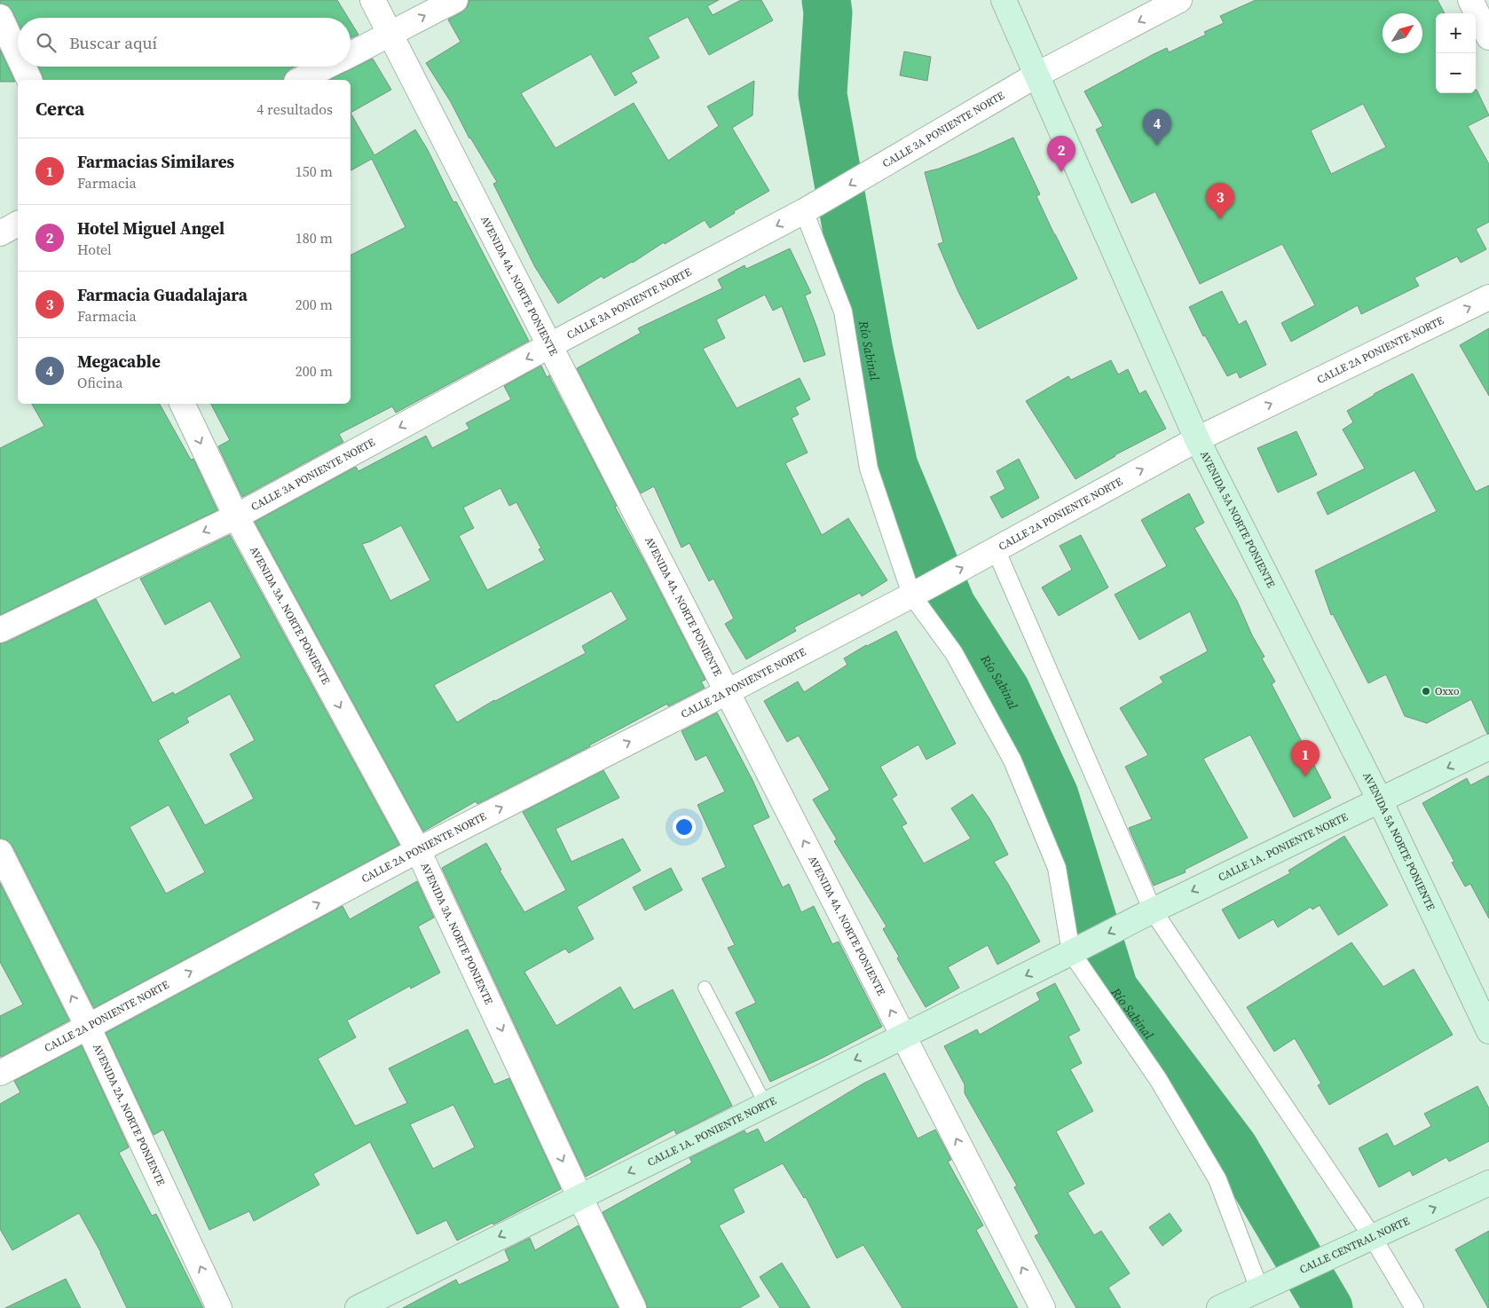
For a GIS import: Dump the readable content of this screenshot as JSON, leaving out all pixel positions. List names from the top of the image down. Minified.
{"streets":{"main road":["AVENIDA 5A NORTE PONIENTE","CALLE 1A. PONIENTE NORTE","CALLE CENTRAL NORTE"],"street":["CALLE 3A PONIENTE NORTE","AVENIDA 4A. NORTE PONIENTE","CALLE 2A PONIENTE NORTE","AVENIDA 3A. NORTE PONIENTE","AVENIDA 2A. NORTE PONIENTE"]},"crossings":[["CALLE 3A PONIENTE NORTE","AVENIDA 4A. NORTE PONIENTE"],["CALLE 3A PONIENTE NORTE","AVENIDA 5A NORTE PONIENTE"],["CALLE 3A PONIENTE NORTE","AVENIDA 3A. NORTE PONIENTE"],["AVENIDA 4A. NORTE PONIENTE","CALLE 2A PONIENTE NORTE"],["AVENIDA 4A. NORTE PONIENTE","CALLE 1A. PONIENTE NORTE"],["CALLE 2A PONIENTE NORTE","AVENIDA 5A NORTE PONIENTE"],["CALLE 2A PONIENTE NORTE","AVENIDA 3A. NORTE PONIENTE"],["CALLE 2A PONIENTE NORTE","AVENIDA 2A. NORTE PONIENTE"],["AVENIDA 5A NORTE PONIENTE","CALLE 1A. PONIENTE NORTE"],["AVENIDA 3A. NORTE PONIENTE","CALLE 1A. PONIENTE NORTE"]],"one_way":["CALLE 3A PONIENTE NORTE","CALLE 2A PONIENTE NORTE","AVENIDA 3A. NORTE PONIENTE","CALLE 1A. PONIENTE NORTE","AVENIDA 2A. NORTE PONIENTE","CALLE CENTRAL NORTE"],"water":["Río Sabinal"],"places":["Oxxo"],"north":"top right","page":{"map_buttons":["+","−"],"search":"Buscar aquí","heading":["Cerca","4 resultados"],"pins":["4","2","3","1"],"list":[{"mark":"1","name":"Farmacias Similares","note":"Farmacia","value":"150 m"},{"mark":"2","name":"Hotel Miguel Angel","note":"Hotel","value":"180 m"},{"mark":"3","name":"Farmacia Guadalajara","note":"Farmacia","value":"200 m"},{"mark":"4","name":"Megacable","note":"Oficina","value":"200 m"}]}}
